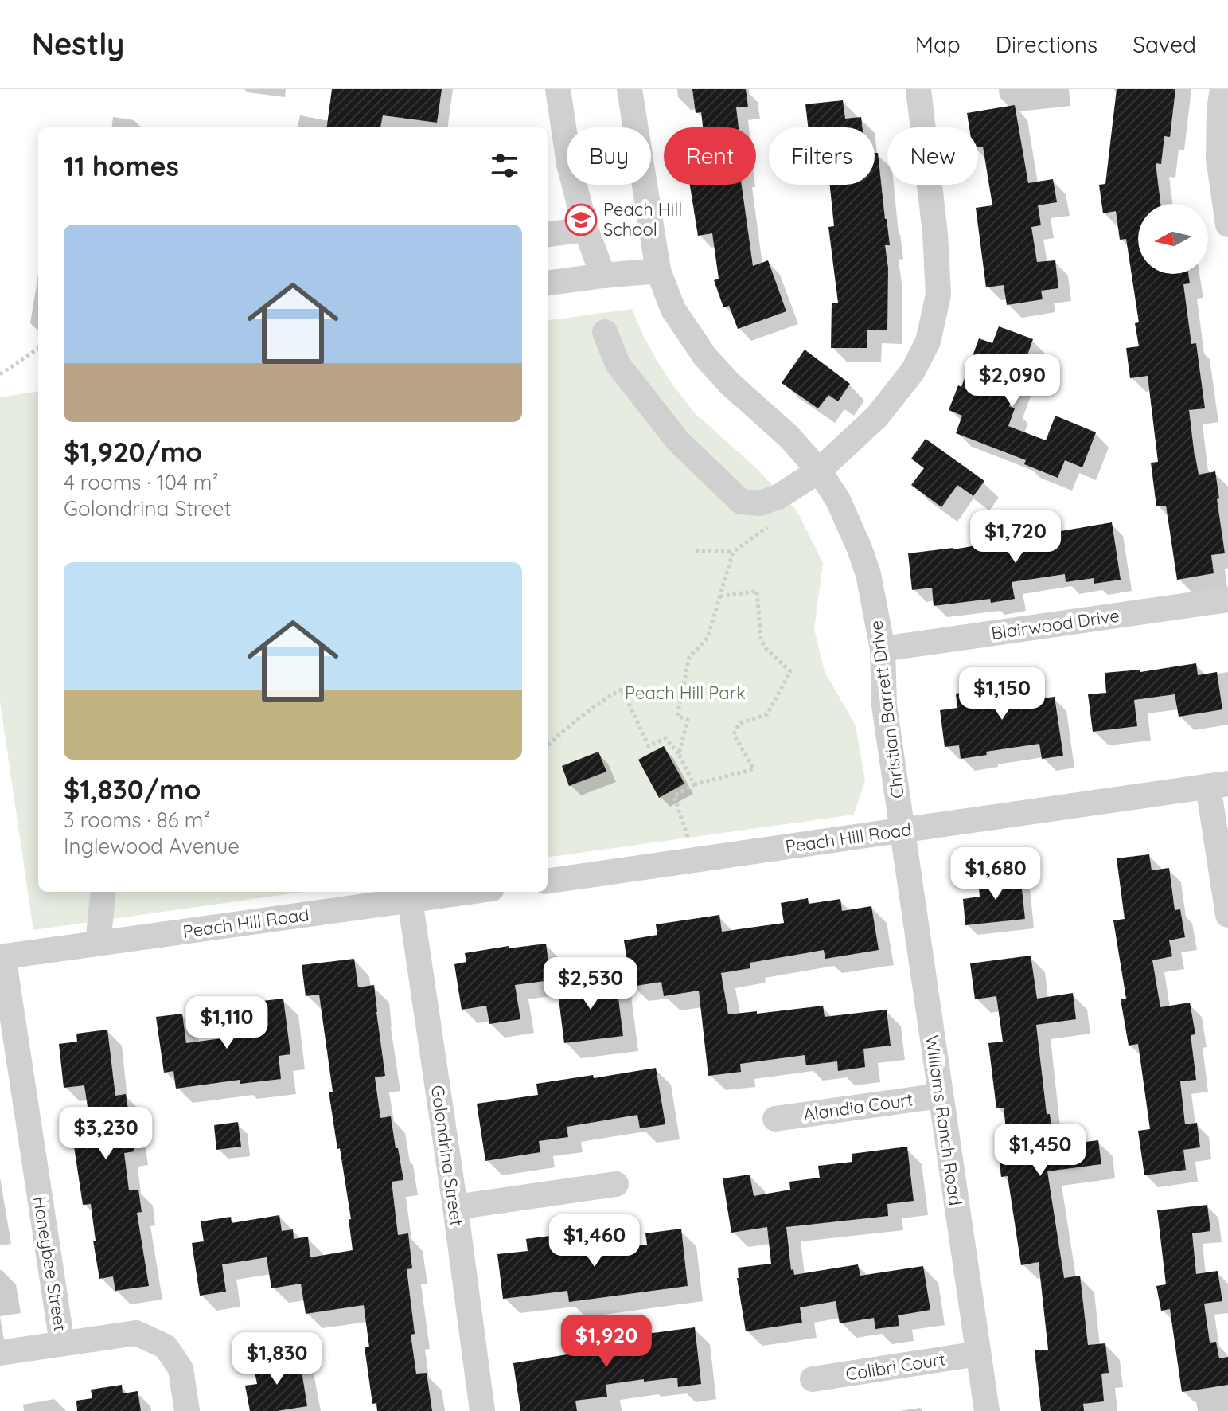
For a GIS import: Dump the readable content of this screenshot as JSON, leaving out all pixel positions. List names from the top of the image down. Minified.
{"streets":{"street":["Blairwood Drive","Christian Barrett Drive","Peach Hill Road","Alandia Court","Williams Ranch Road","Golondrina Street","Honeybee Street","Colibri Court"]},"crossings":[["Blairwood Drive","Christian Barrett Drive"],["Christian Barrett Drive","Peach Hill Road"],["Christian Barrett Drive","Williams Ranch Road"],["Peach Hill Road","Williams Ranch Road"],["Peach Hill Road","Golondrina Street"],["Peach Hill Road","Honeybee Street"],["Alandia Court","Williams Ranch Road"],["Williams Ranch Road","Colibri Court"]],"parks":["Peach Hill Park"],"places":{"school or university":["Peach Hill School"]},"north":"left","page":{"header":"Nestly","nav":["Map","Directions","Saved"],"chip":["Buy","Rent","Filters","New"],"heading":"11 homes","list":[{"name":"$1,920/mo","note":"4 rooms · 104 m² · Golondrina Street"},{"name":"$1,830/mo","note":"3 rooms · 86 m² · Inglewood Avenue"}],"price":["$2,090","$1,720","$1,150","$1,680","$2,530","$1,110","$3,230","$1,450","$1,460","$1,920","$1,830"]}}
